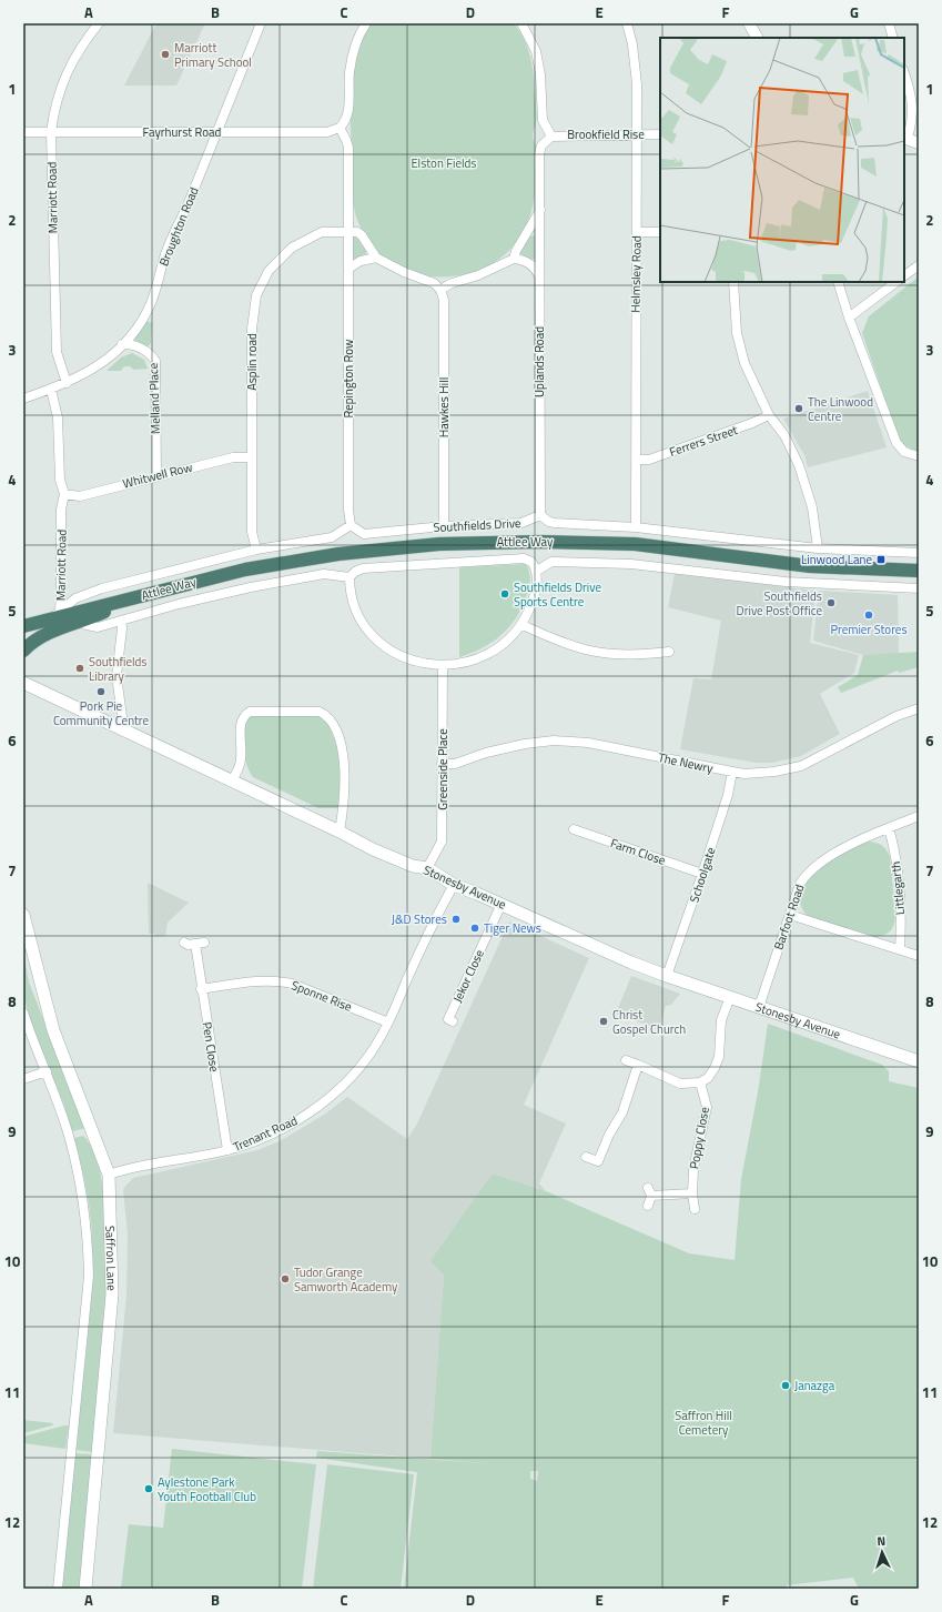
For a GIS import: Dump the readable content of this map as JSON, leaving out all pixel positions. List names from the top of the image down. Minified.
{"streets":{"highway":["Attlee Way"],"main road":["Stonesby Avenue","Saffron Lane"],"street":["Fayrhurst Road","Brookfield Rise","Marriott Road","Broughton Road","Helmsley Road","Asplin road","Uplands Road","Repington Row","Melland Place","Hawkes Hill","Ferrers Street","Whitwell Row","Southfields Drive","The Newry","Greenside Place","Farm Close","Schoolgate","Littlegarth","Barfoot Road","Jekor Close","Sponne Rise","Pen Close","Trenant Road","Poppy Close"]},"crossings":[["Fayrhurst Road","Marriott Road"],["Fayrhurst Road","Broughton Road"],["Brookfield Rise","Helmsley Road"],["Marriott Road","Broughton Road"],["Marriott Road","Whitwell Row"],["Marriott Road","Attlee Way"],["Broughton Road","Melland Place"],["Helmsley Road","Ferrers Street"],["Asplin road","Repington Row"],["Asplin road","Whitwell Row"],["Uplands Road","Southfields Drive"],["Repington Row","Southfields Drive"],["Melland Place","Whitwell Row"],["Hawkes Hill","Southfields Drive"],["The Newry","Greenside Place"],["The Newry","Schoolgate"],["Greenside Place","Stonesby Avenue"],["Farm Close","Schoolgate"],["Schoolgate","Stonesby Avenue"],["Stonesby Avenue","Barfoot Road"],["Stonesby Avenue","Jekor Close"],["Stonesby Avenue","Trenant Road"],["Littlegarth","Barfoot Road"],["Sponne Rise","Pen Close"],["Sponne Rise","Trenant Road"],["Pen Close","Trenant Road"],["Trenant Road","Saffron Lane"]],"parks":["Elston Fields","Saffron Hill Cemetery"],"places":{"other":["Marriott Primary School","The Linwood Centre","Southfields Drive Sports Centre","Southfields Drive Post Office","Premier Stores","Southfields Library","Pork Pie Community Centre","J&D Stores","Tiger News","Christ Gospel Church","Tudor Grange Samworth Academy","Janazga","Aylestone Park Youth Football Club"],"transit":["Linwood Lane"]},"north":"top","grid":{"columns":["A","B","C","D","E","F","G"],"rows":["1","2","3","4","5","6","7","8","9","10","11","12"]}}
